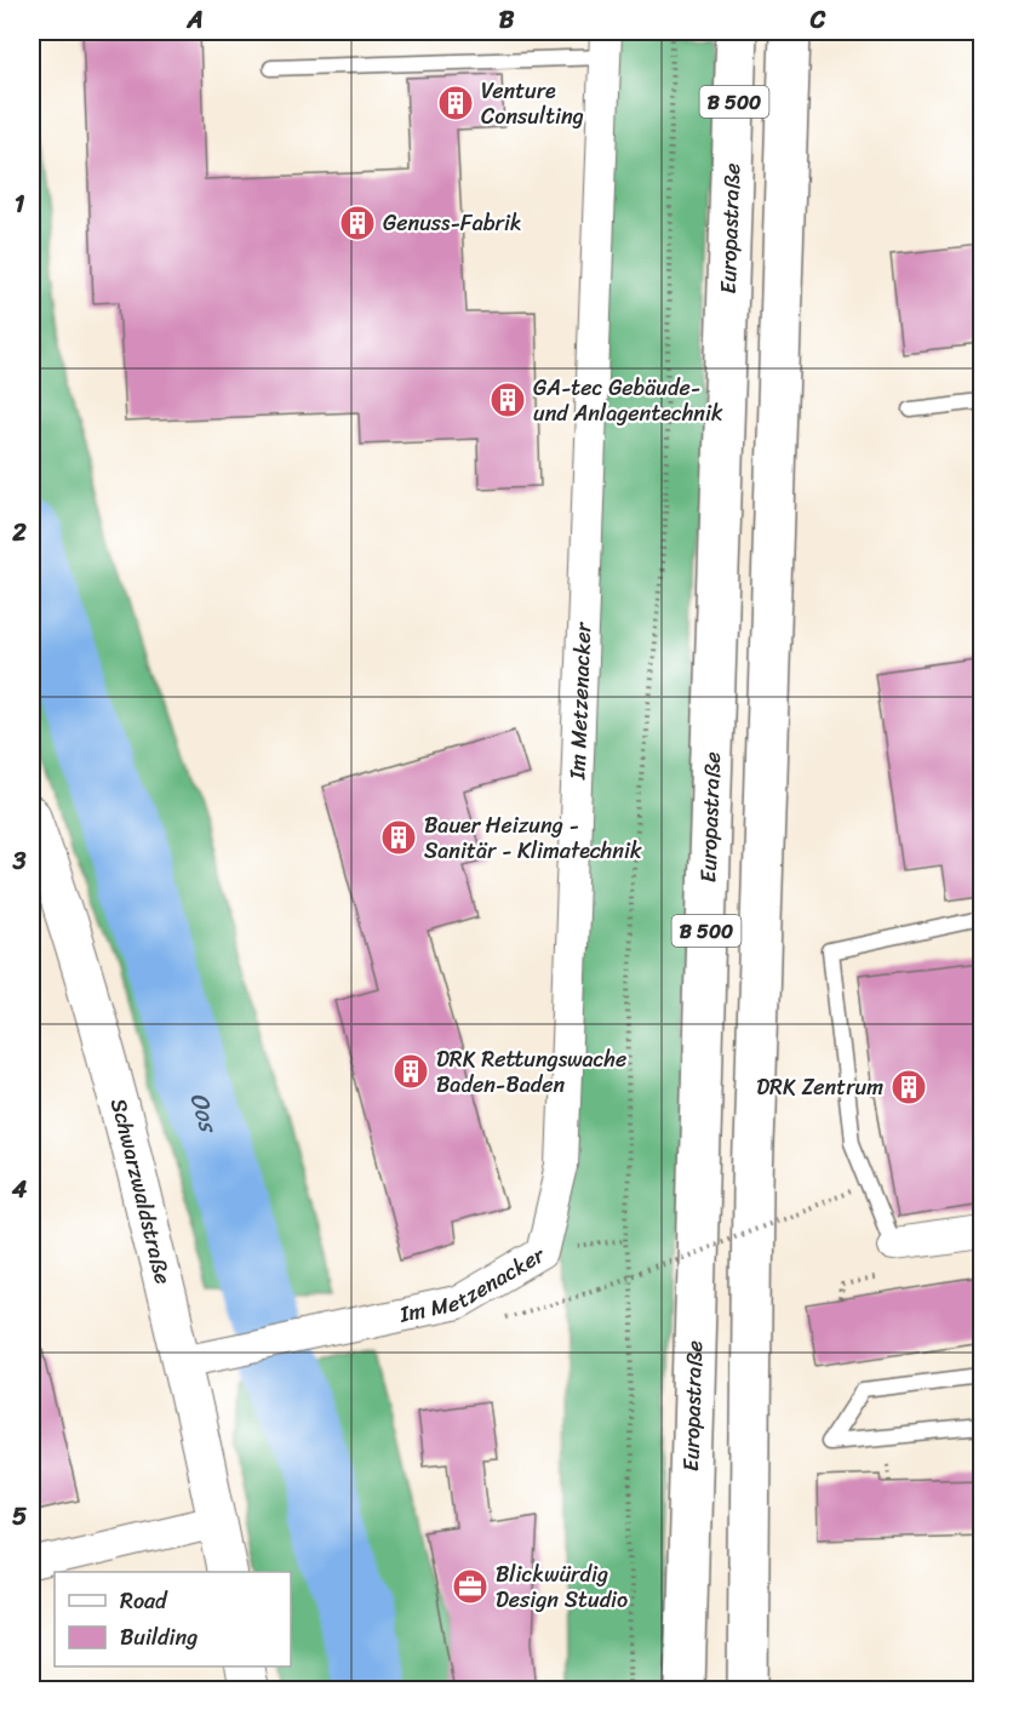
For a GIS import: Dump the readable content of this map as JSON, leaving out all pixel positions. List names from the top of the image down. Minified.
{"streets":{"main road":["B 500","Europastraße"],"street":["Im Metzenacker","Schwarzwaldstraße"]},"crossings":[["Im Metzenacker","Schwarzwaldstraße"]],"water":["Oos"],"places":{"building":["Venture Consulting","Genuss-Fabrik","GA-tec Gebäude- und Anlagentechnik","Bauer Heizung - Sanitär - Klimatechnik","DRK Rettungswache Baden-Baden","DRK Zentrum"],"office":["Blickwürdig Design Studio"]},"legend":["Road","Building"],"grid":{"columns":["A","B","C"],"rows":["1","2","3","4","5"]}}
